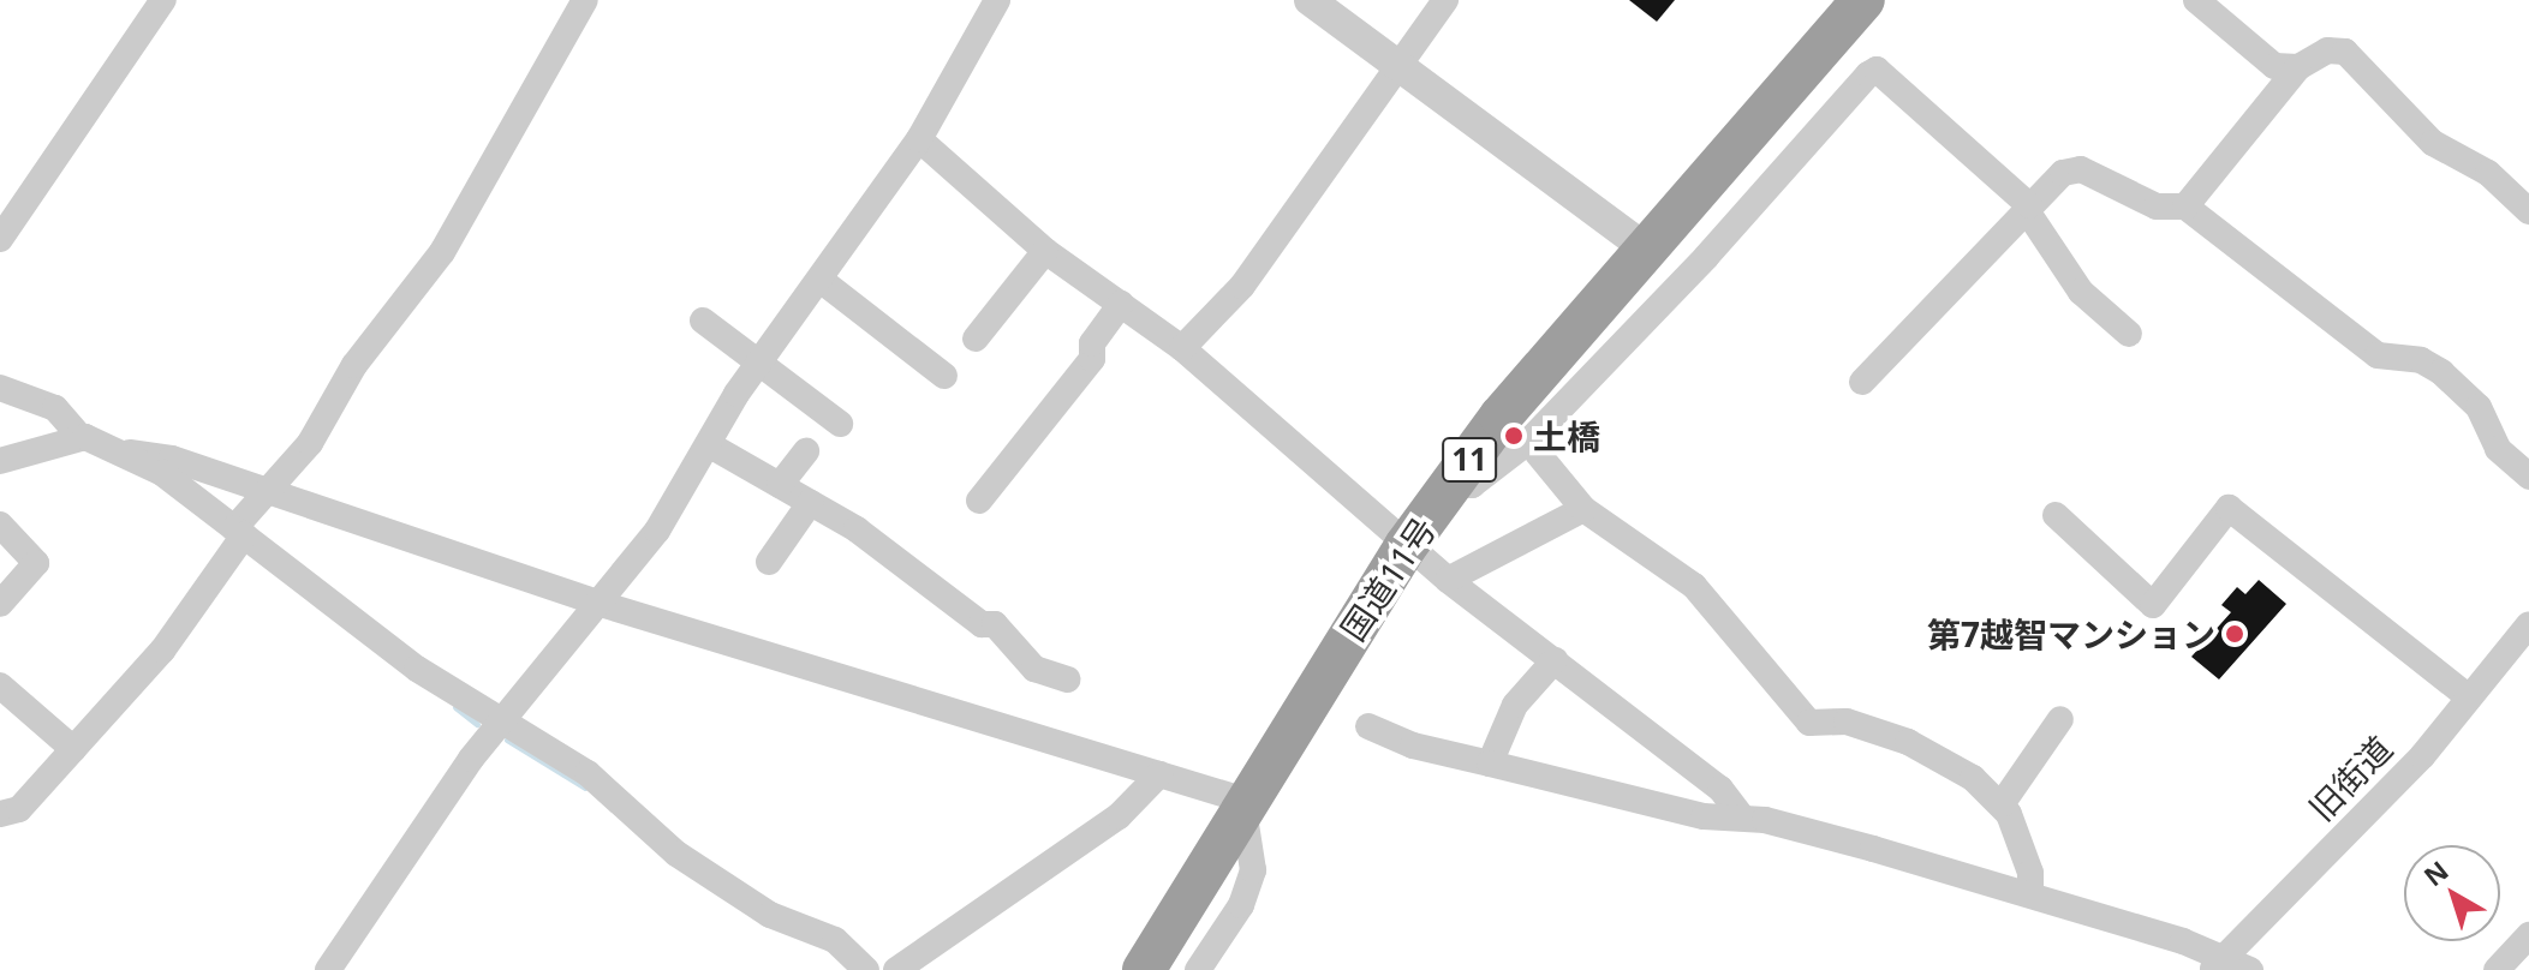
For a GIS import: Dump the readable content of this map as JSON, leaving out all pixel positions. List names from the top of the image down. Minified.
{"streets":{"highway":["11","国道11号"],"street":["旧街道"]},"places":["土橋","第7越智マンション"],"north":"top left"}
